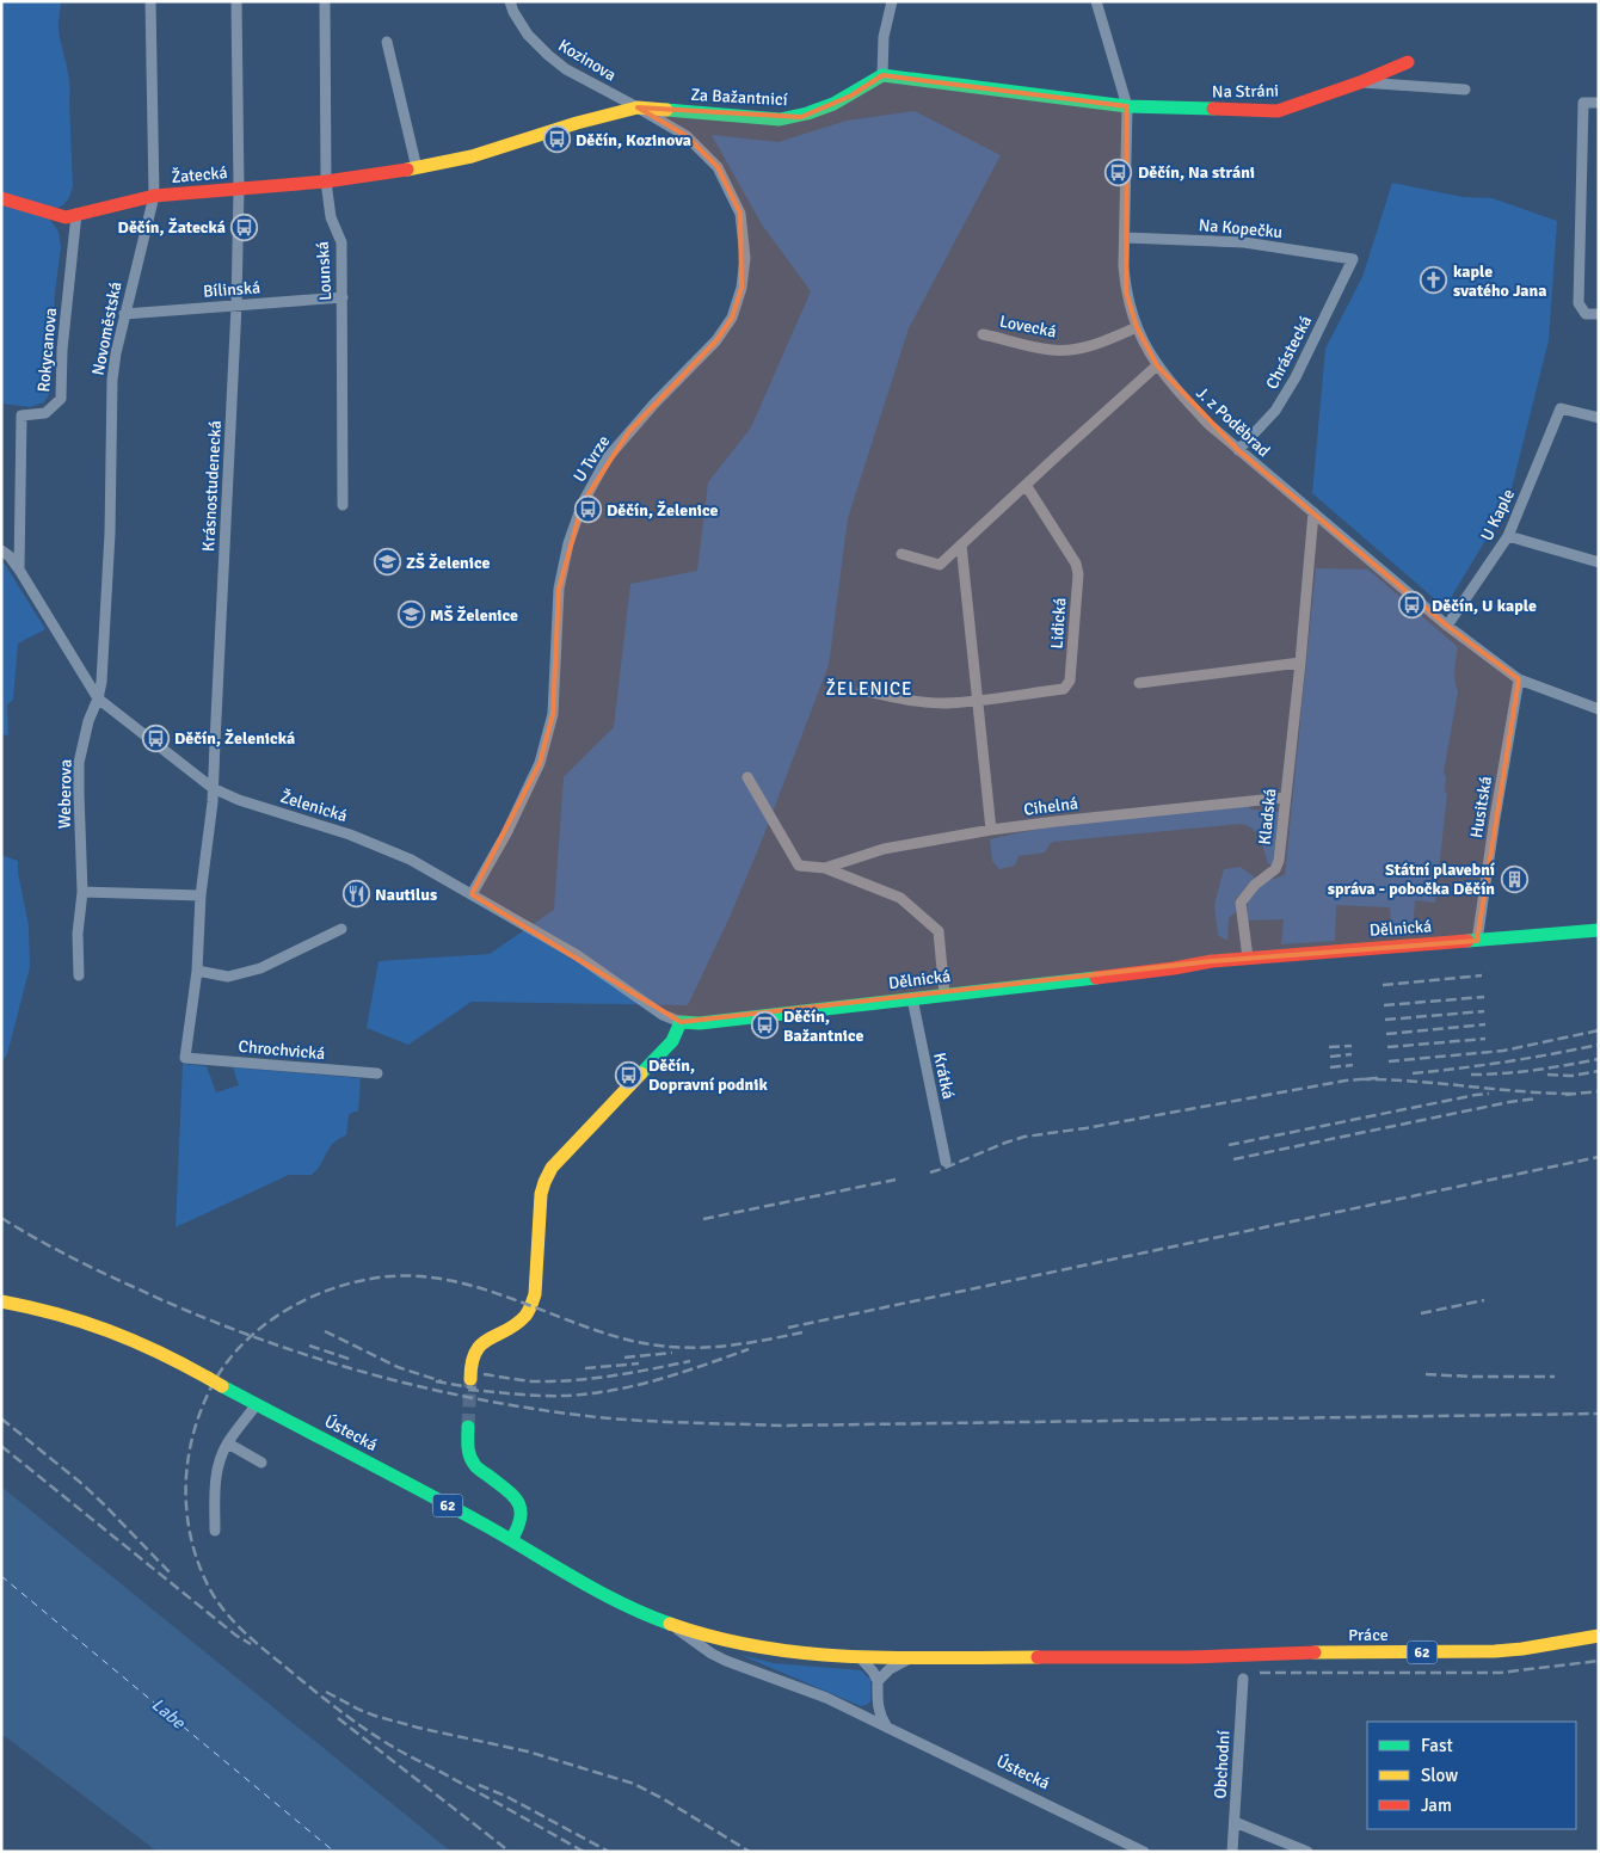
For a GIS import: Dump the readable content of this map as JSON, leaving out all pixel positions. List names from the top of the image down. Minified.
{"streets":{"street":["Kozinova","Na Stráni","Za Bažantnicí","Žatecká","Na Kopečku","Lounská","Bílinská","Lovecká","Novoměstská","Rokycanova","Chrástecká","J. z Poděbrad","U Tvrze","Krásnostudenecká","U Kaple","Lidická","Weberova","Želenická","Cihelná","Husitská","Kladská","Dělnická","Chrochvická","Krátká","Ústecká","62","Práce","Obchodní"]},"crossings":[["Kozinova","Za Bažantnicí"],["Kozinova","U Tvrze"],["Na Stráni","J. z Poděbrad"],["Za Bažantnicí","Žatecká"],["Za Bažantnicí","Lounská"],["Za Bažantnicí","U Tvrze"],["Žatecká","Lounská"],["Žatecká","Novoměstská"],["Žatecká","Rokycanova"],["Žatecká","Krásnostudenecká"],["Na Kopečku","Chrástecká"],["Na Kopečku","J. z Poděbrad"],["Lounská","Bílinská"],["Bílinská","Novoměstská"],["Bílinská","Krásnostudenecká"],["Lovecká","J. z Poděbrad"],["Novoměstská","Weberova"],["Novoměstská","Želenická"],["Rokycanova","Želenická"],["Chrástecká","J. z Poděbrad"],["J. z Poděbrad","U Kaple"],["J. z Poděbrad","Husitská"],["J. z Poděbrad","Kladská"],["U Tvrze","Želenická"],["Krásnostudenecká","Želenická"],["Krásnostudenecká","Chrochvická"],["Weberova","Želenická"],["Želenická","Dělnická"],["Cihelná","Kladská"],["Husitská","Dělnická"],["Kladská","Dělnická"],["Dělnická","Krátká"],["Ústecká","Práce"]],"districts":["ŽELENICE"],"water":["Labe"],"places":{"bus stop":["Děčín, Kozinova","Děčín, Na stráni","Děčín, Žatecká","Děčín, Želenice","Děčín, U kaple","Děčín, Želenická","Děčín, Bažantnice","Děčín, Dopravní podnik"],"church":["kaple svatého Jana"],"school or university":["ZŠ Želenice","MŠ Želenice"],"building":["Státní plavební správa - pobočka Děčín"],"restaurant":["Nautilus"]},"legend":["Fast","Slow","Jam"]}
